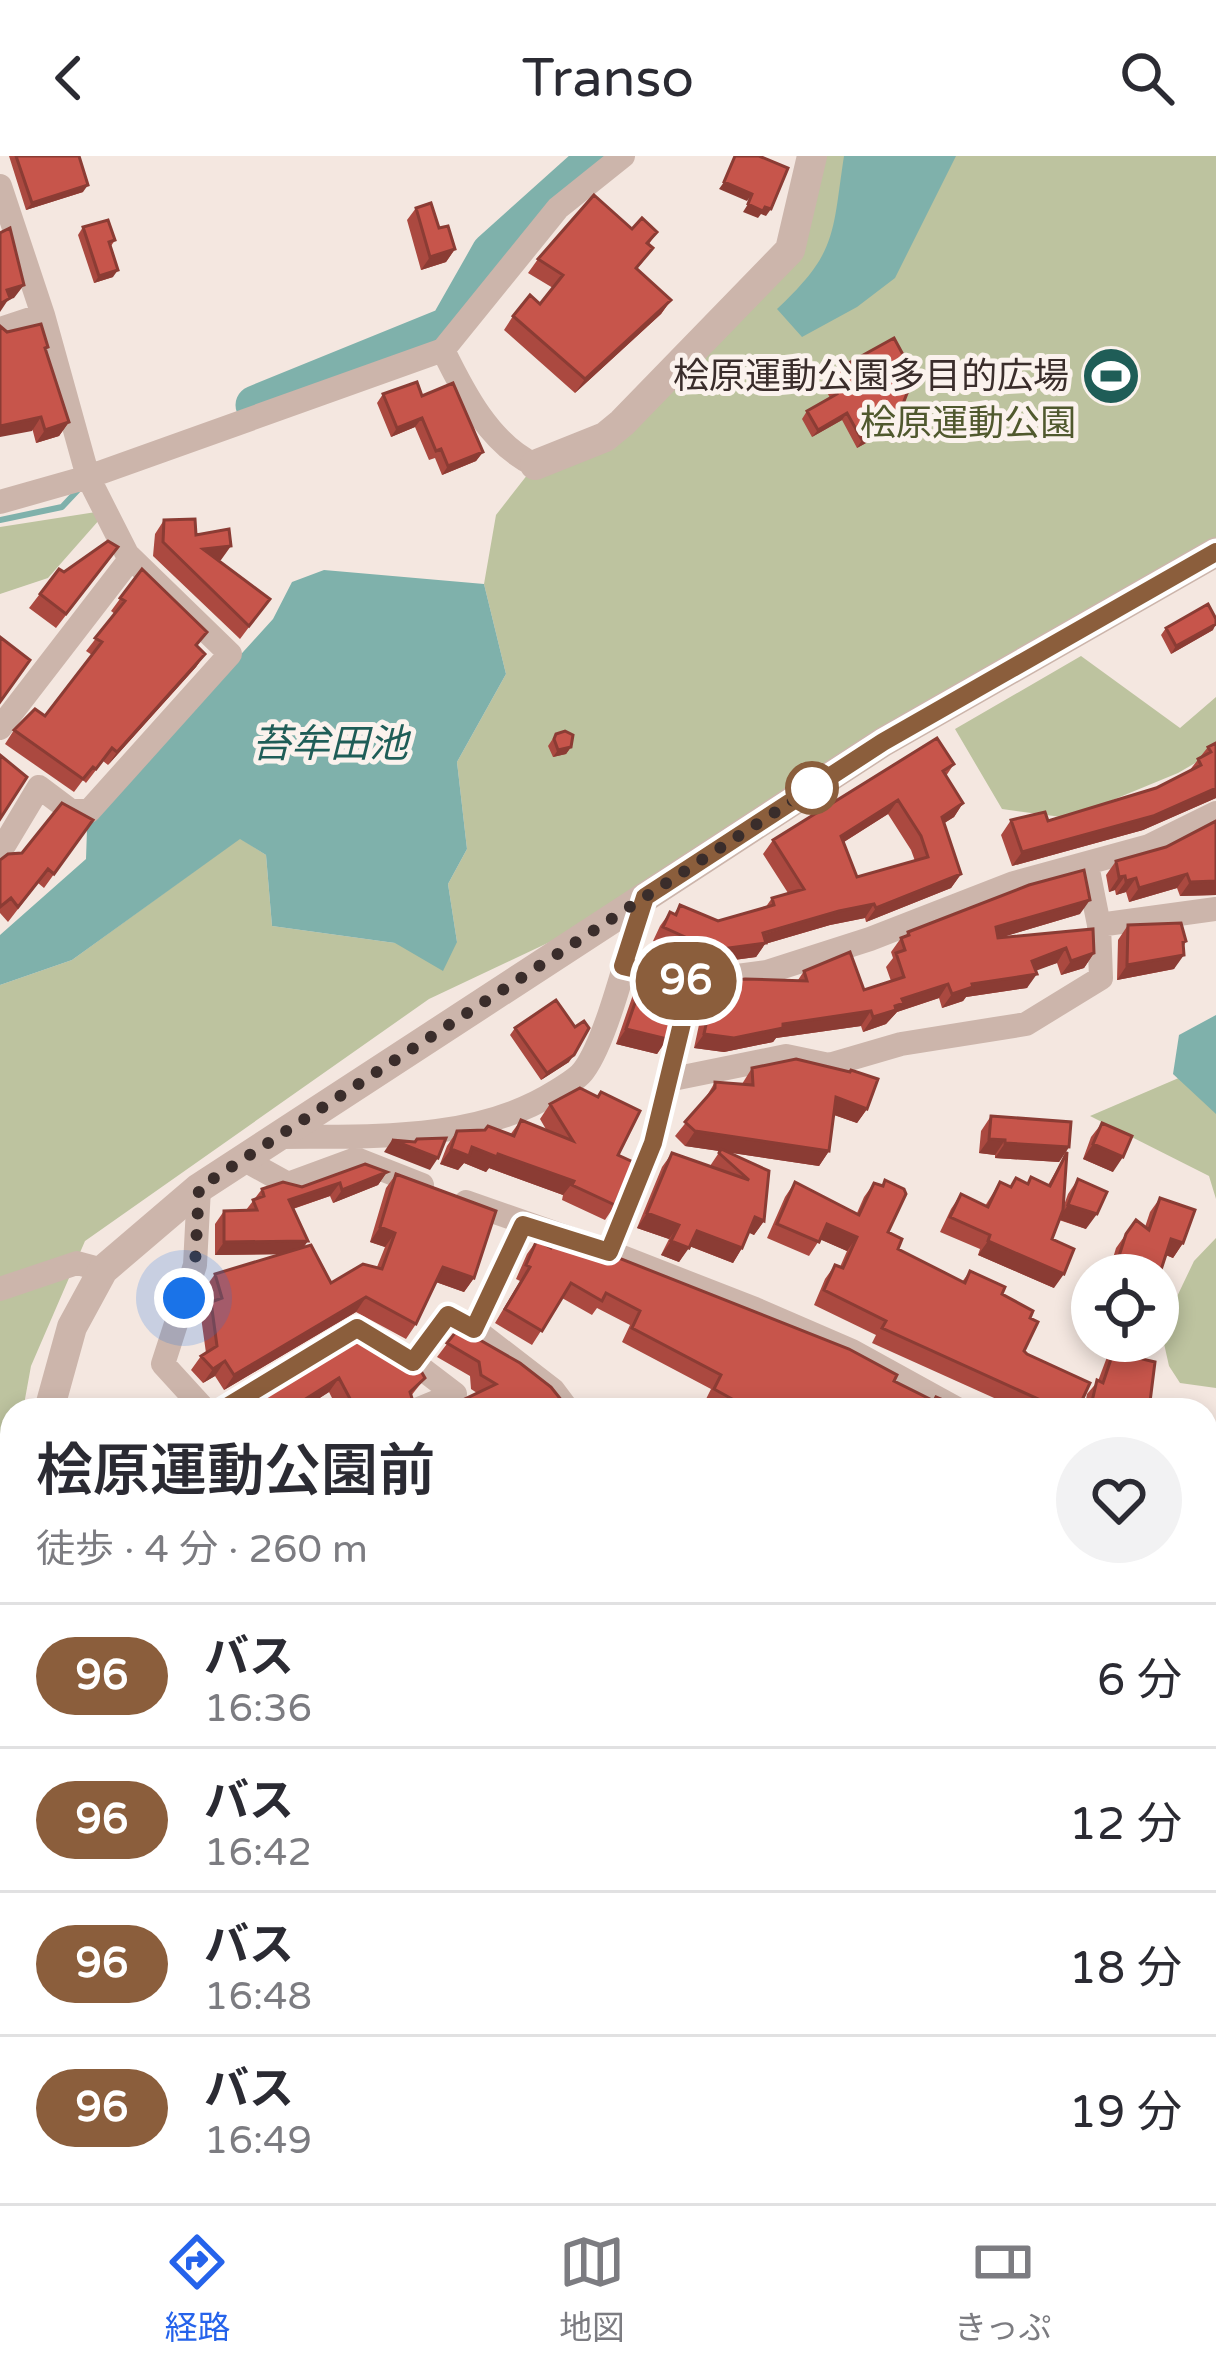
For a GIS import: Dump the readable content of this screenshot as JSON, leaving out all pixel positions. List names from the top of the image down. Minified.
{"water":["苔牟田池"],"parks":["桧原運動公園"],"places":{"sports":["桧原運動公園多目的広場"]},"lines":["bus line 96"],"page":{"header":"Transo","on_map":"96","heading":["桧原運動公園前","徒歩 · 4 分 · 260 m"],"list":[{"mark":"96","name":"バス","note":"16:36","value":"6 分"},{"mark":"96","name":"バス","note":"16:42","value":"12 分"},{"mark":"96","name":"バス","note":"16:48","value":"18 分"},{"mark":"96","name":"バス","note":"16:49","value":"19 分"}],"tabs":["経路","地図","きっぷ"]}}
